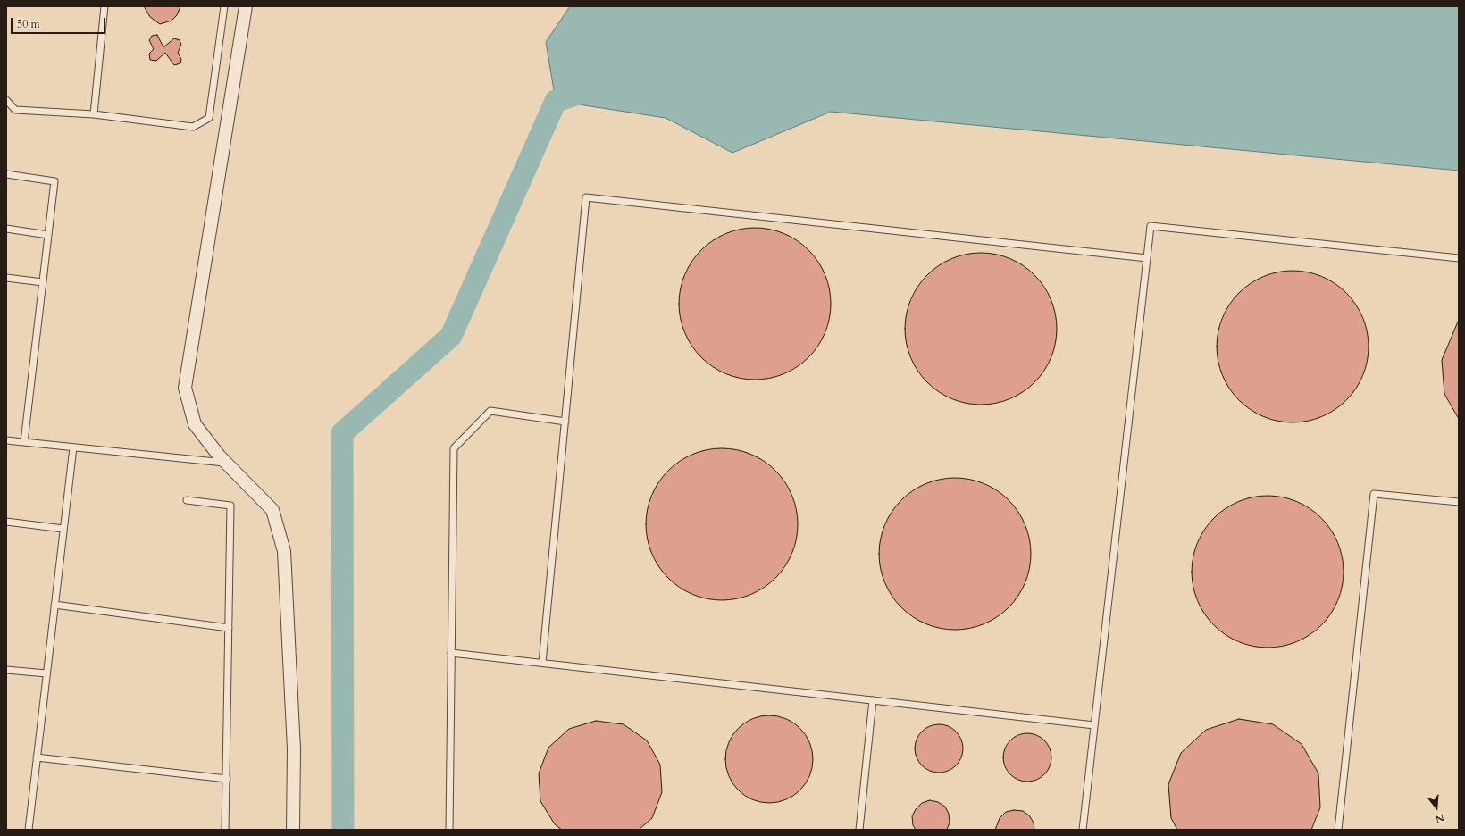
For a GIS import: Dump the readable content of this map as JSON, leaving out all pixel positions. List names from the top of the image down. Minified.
{"scale_bar":"50 m","north":"bottom"}
